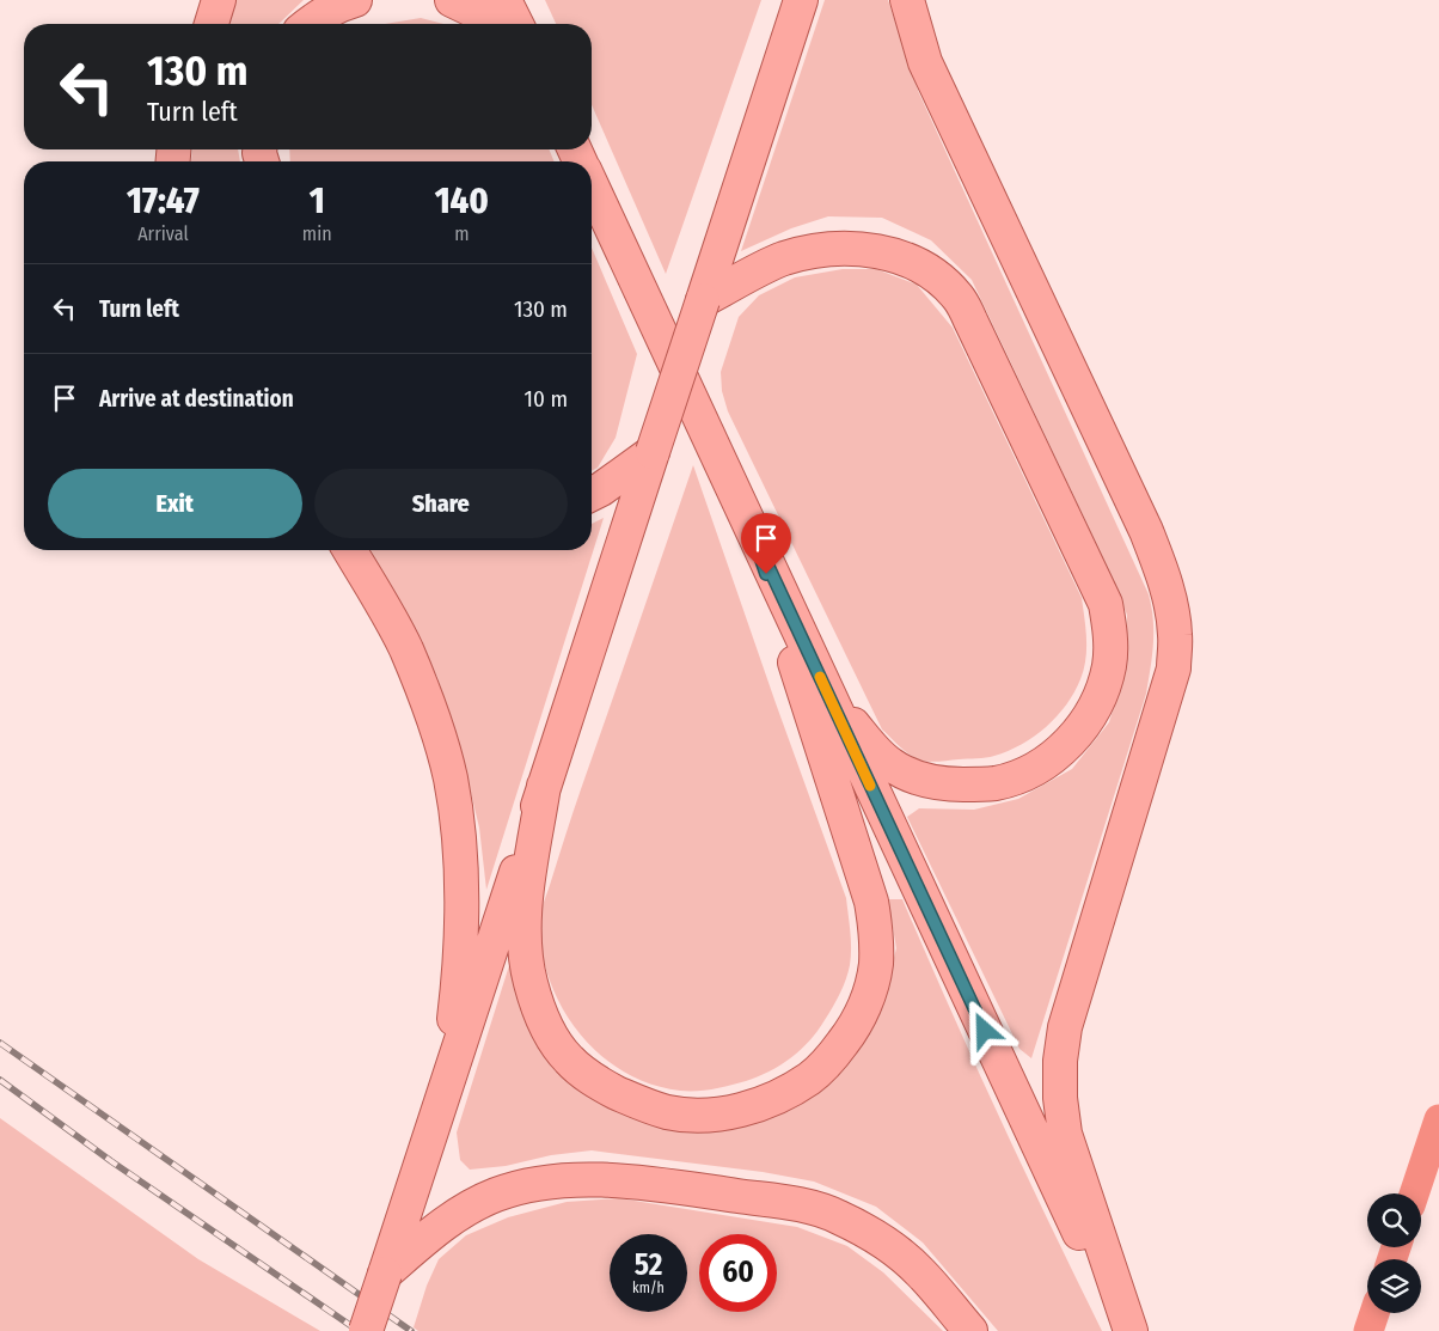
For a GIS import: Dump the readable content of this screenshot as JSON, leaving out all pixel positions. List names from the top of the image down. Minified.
{"page":{"turn":["130 m","Turn left"],"eta":["17:47","Arrival","1","min","140","m"],"list":[{"name":"Turn left","value":"130 m"},{"name":"Arrive at destination","value":"10 m"}],"buttons":["Exit","Share"],"speed":"52 km/h","limit":"60"}}
